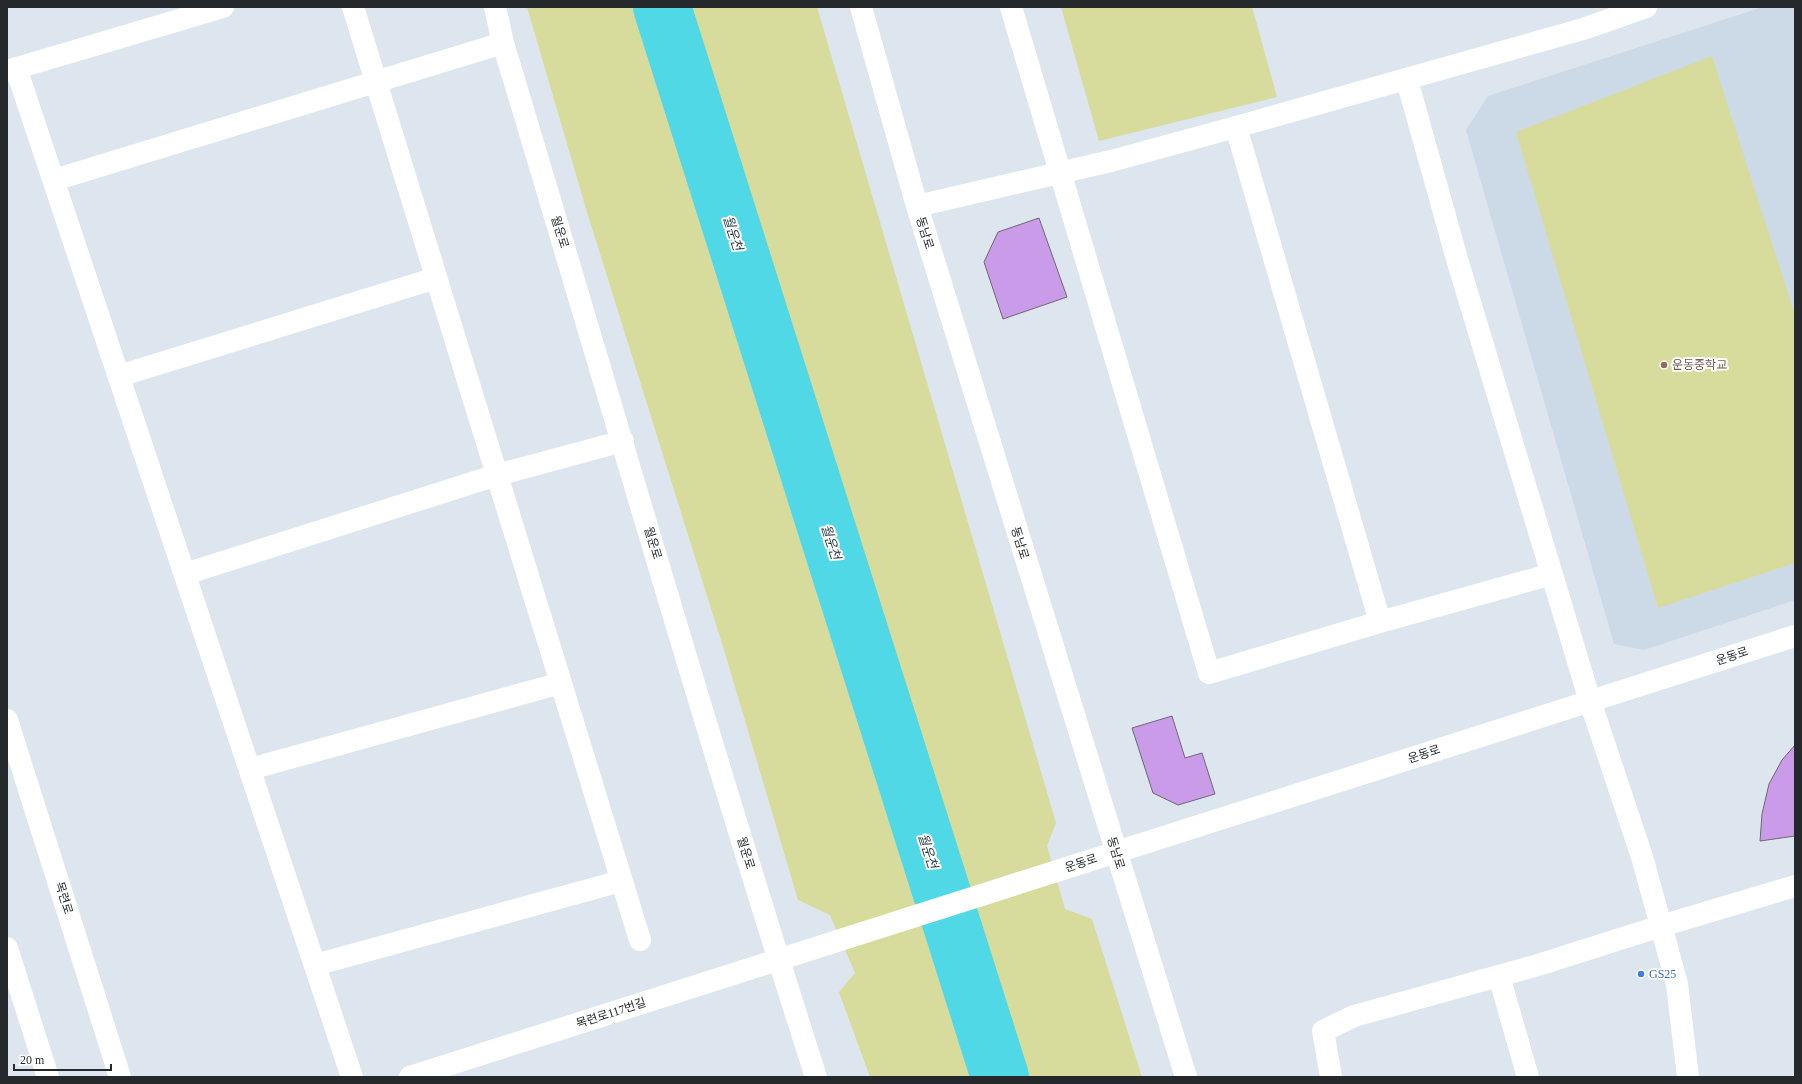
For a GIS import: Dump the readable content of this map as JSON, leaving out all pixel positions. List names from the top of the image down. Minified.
{"streets":{"street":["월운로","동남로","운동로","목련로","목련로117번길"]},"crossings":[["월운로","목련로117번길"],["동남로","운동로"],["운동로","목련로117번길"]],"water":["월운천"],"places":["운동중학교","GS25"],"scale_bar":"20 m"}
